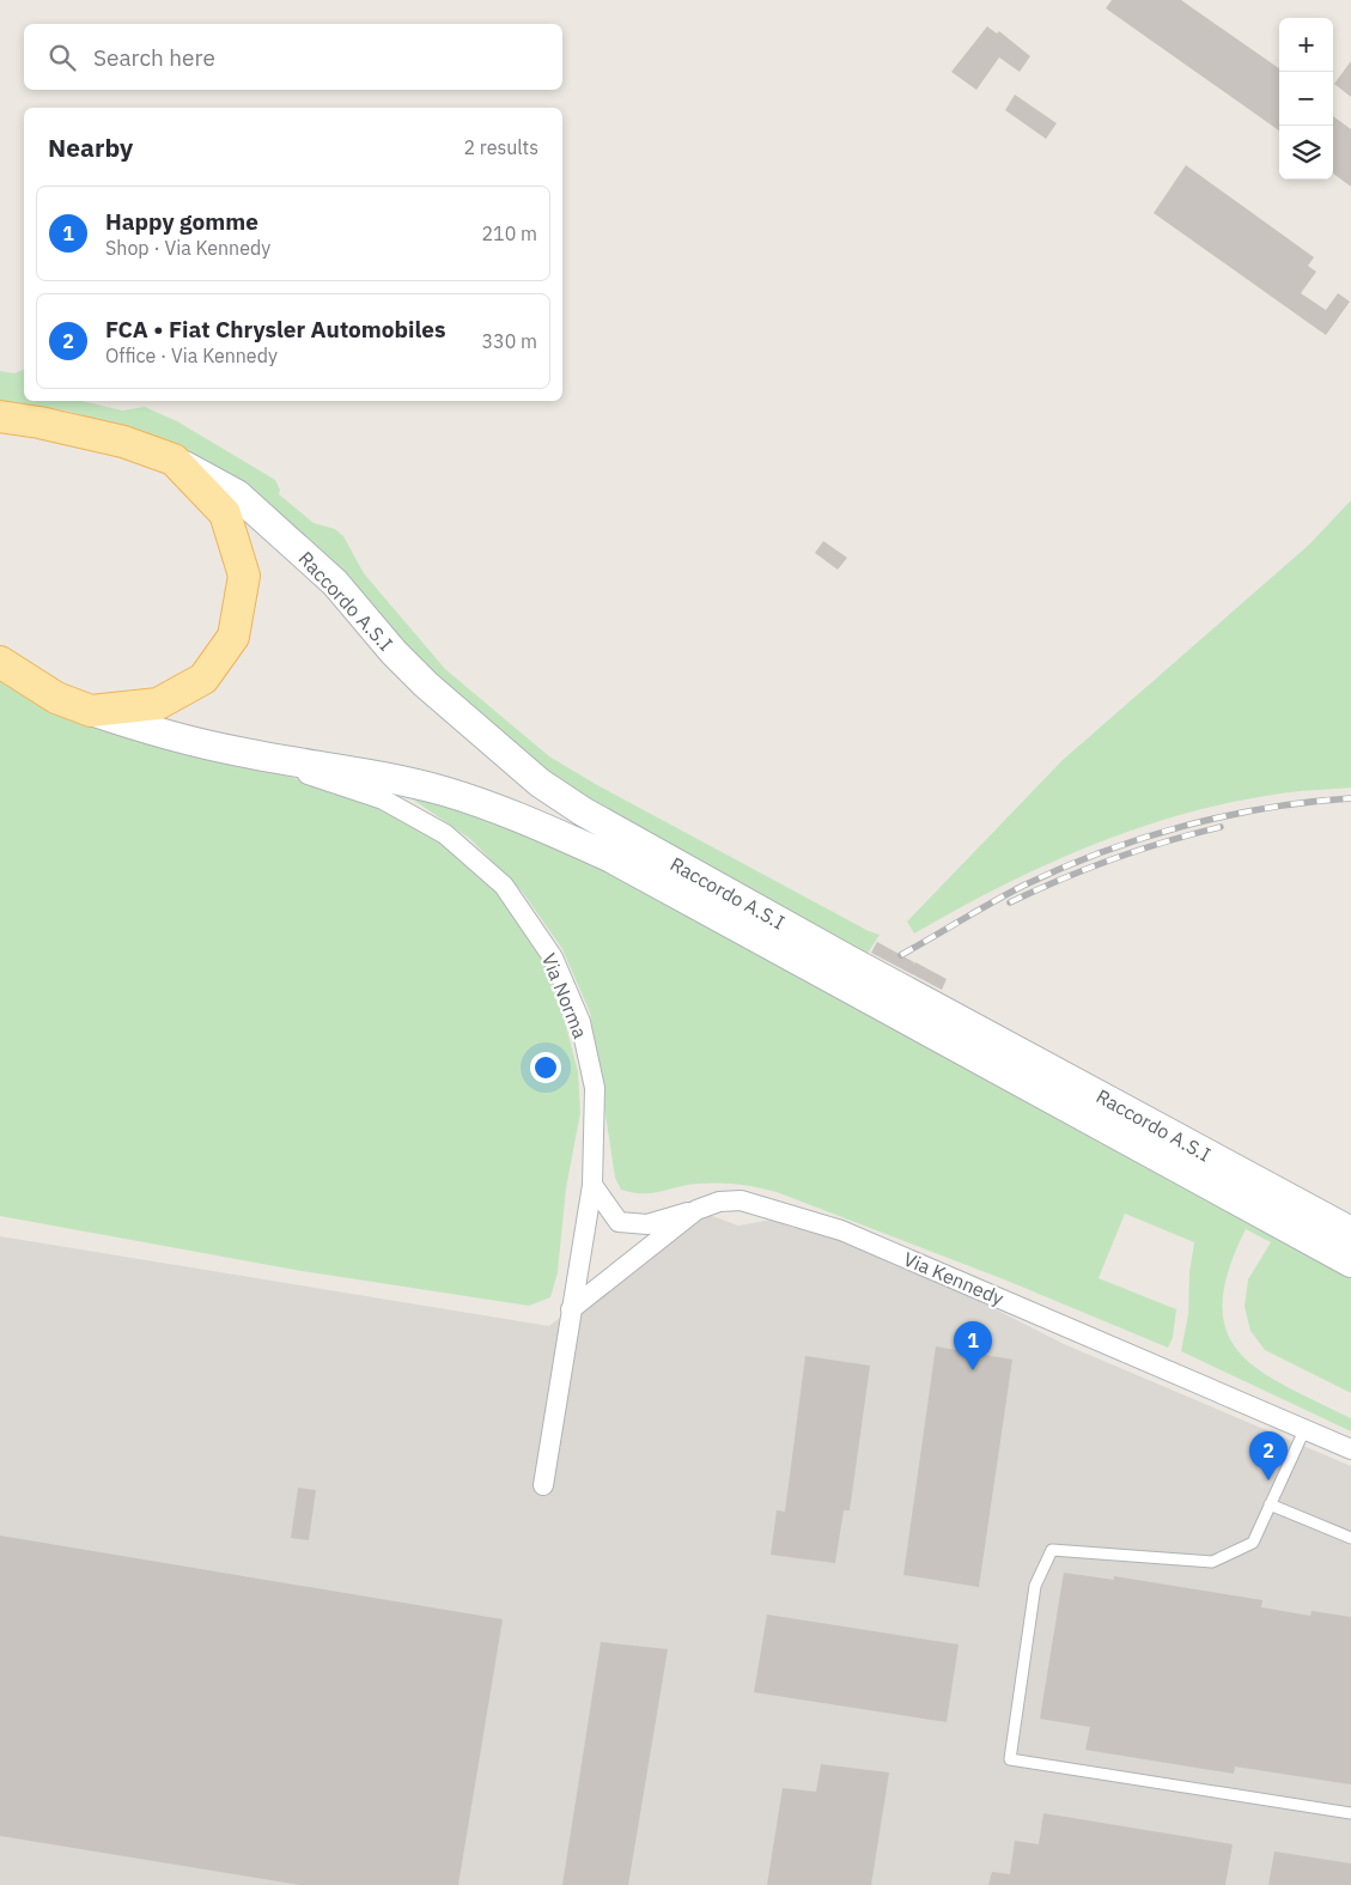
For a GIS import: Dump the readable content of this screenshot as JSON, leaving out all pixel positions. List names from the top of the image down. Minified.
{"streets":{"street":["Raccordo A.S.I","Via Norma","Via Kennedy"]},"crossings":[["Raccordo A.S.I","Via Norma"],["Via Norma","Via Kennedy"]],"page":{"map_buttons":["+","−"],"search":"Search here","heading":["Nearby","2 results"],"list":[{"mark":"1","name":"Happy gomme","note":"Shop · Via Kennedy","value":"210 m"},{"mark":"2","name":"FCA • Fiat Chrysler Automobiles","note":"Office · Via Kennedy","value":"330 m"}],"pins":["1","2"]}}
